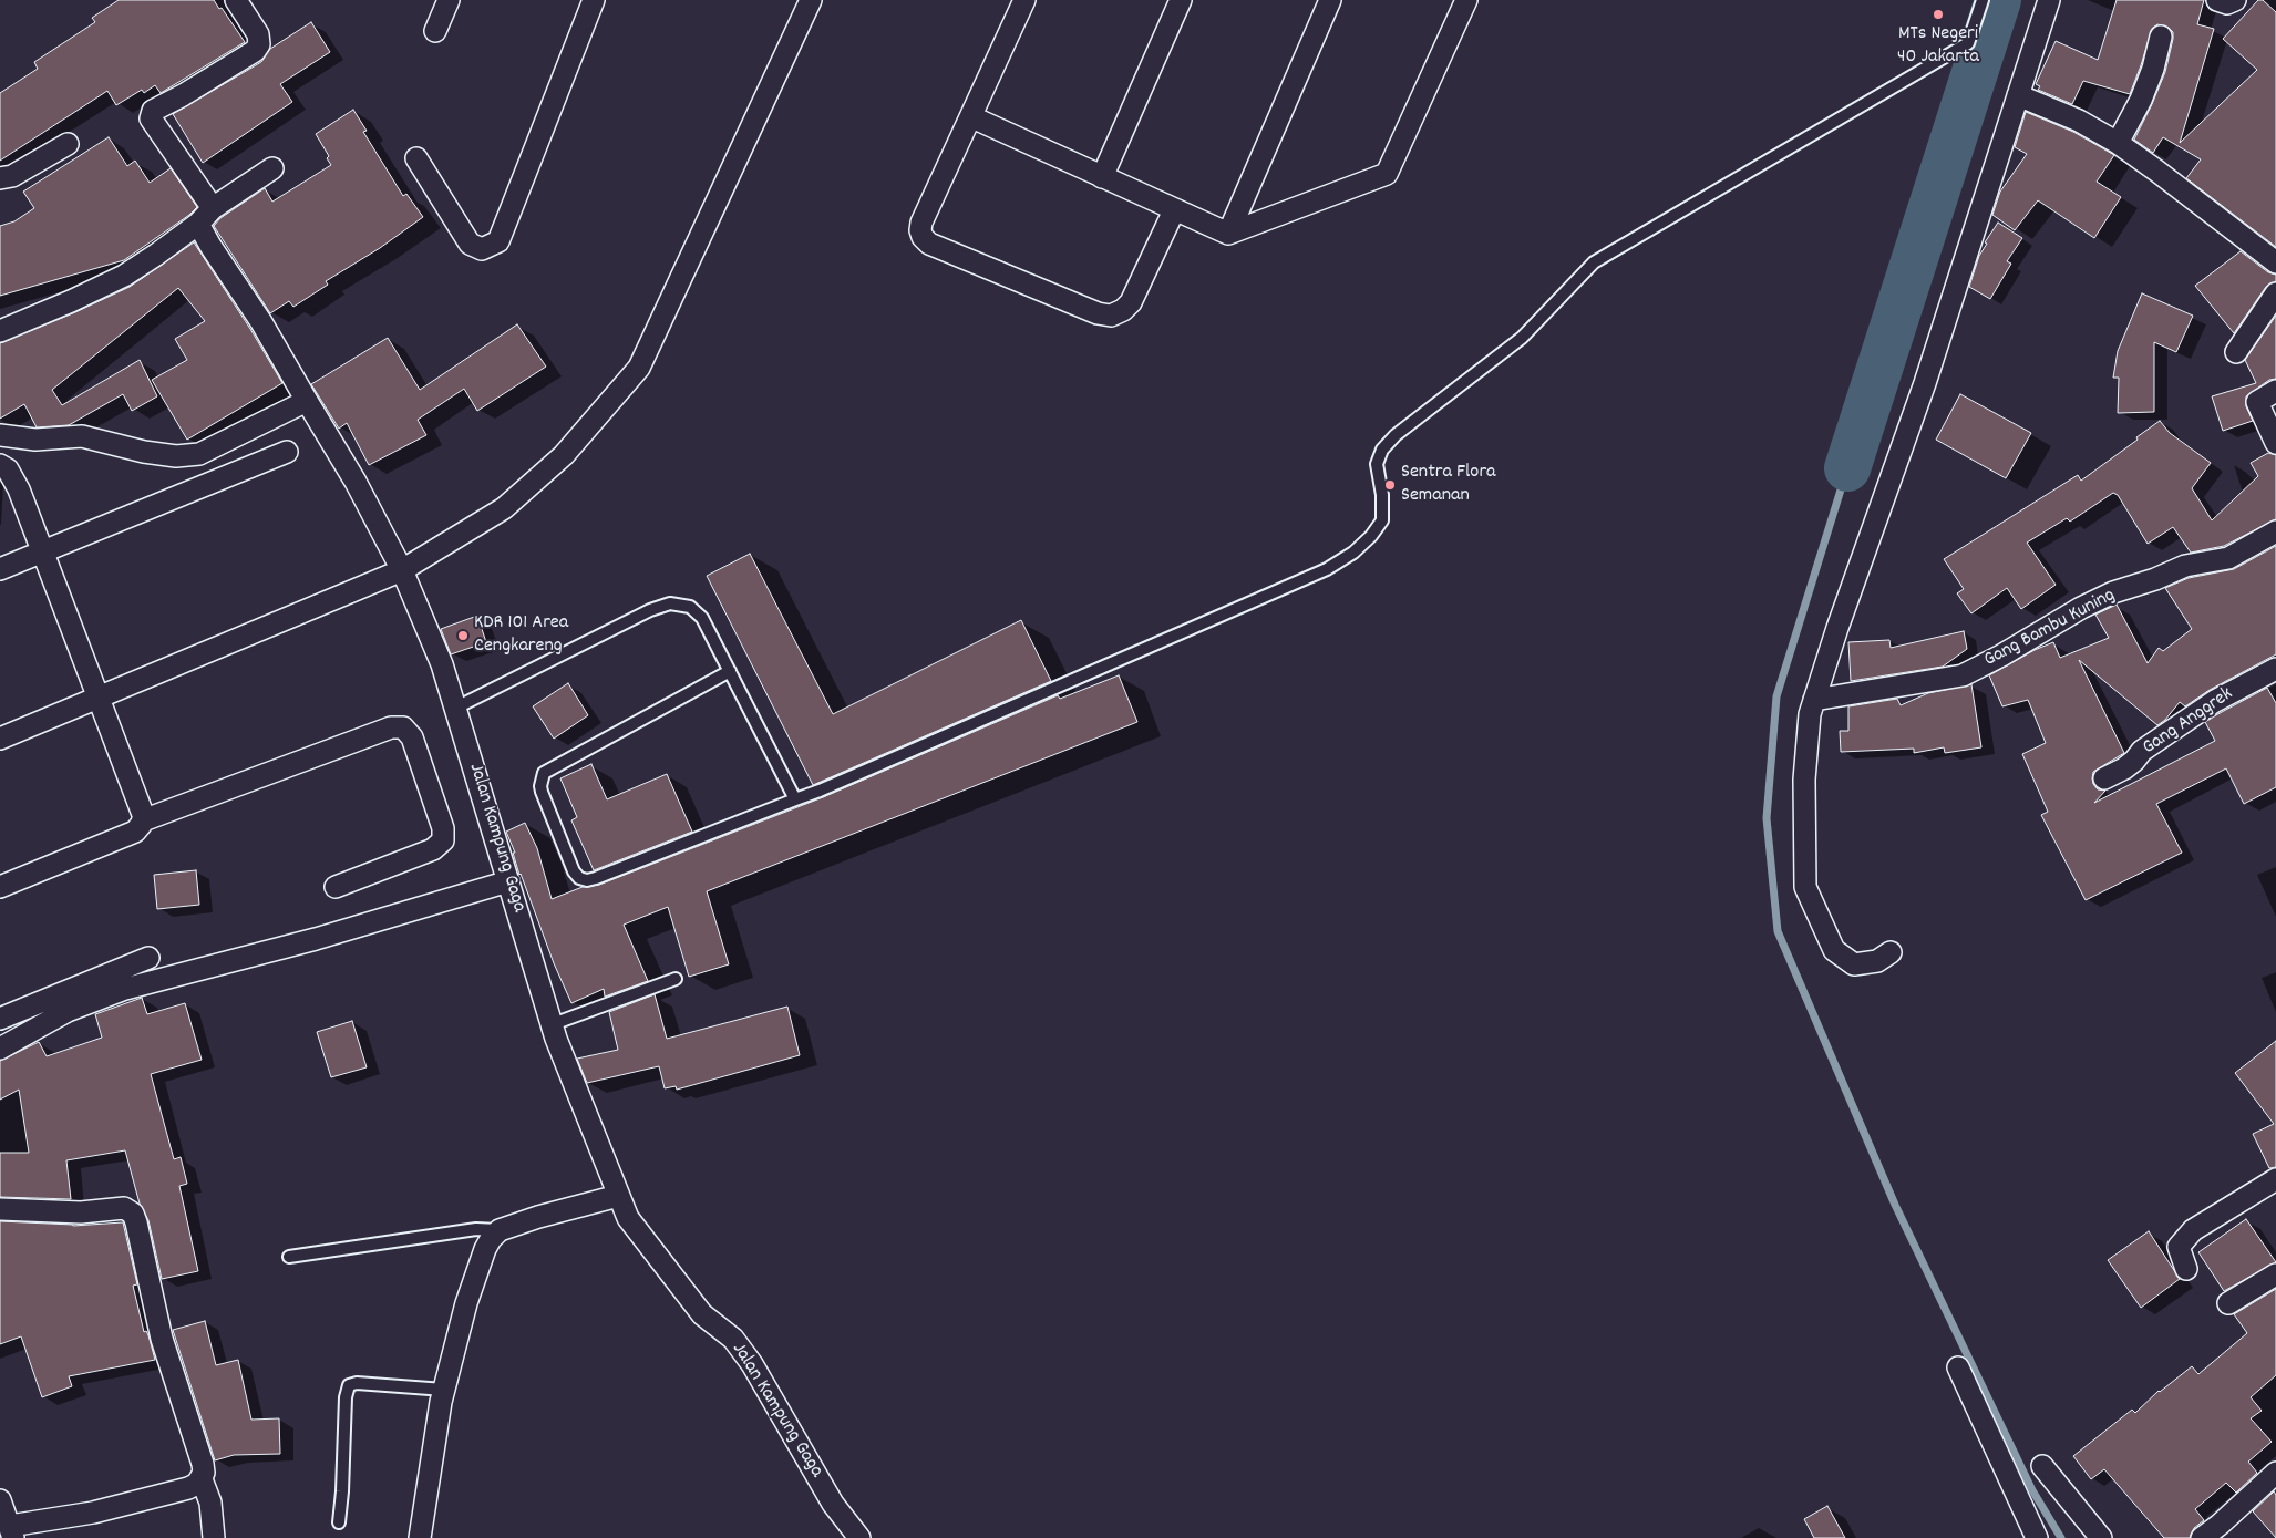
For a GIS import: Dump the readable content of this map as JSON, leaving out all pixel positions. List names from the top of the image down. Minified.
{"streets":{"street":["Gang Bambu Kuning","Gang Anggrek","Jalan Kampung Gaga"]},"places":["MTs Negeri 40 Jakarta","Sentra Flora Semanan","KDR 101 Area Cengkareng"]}
